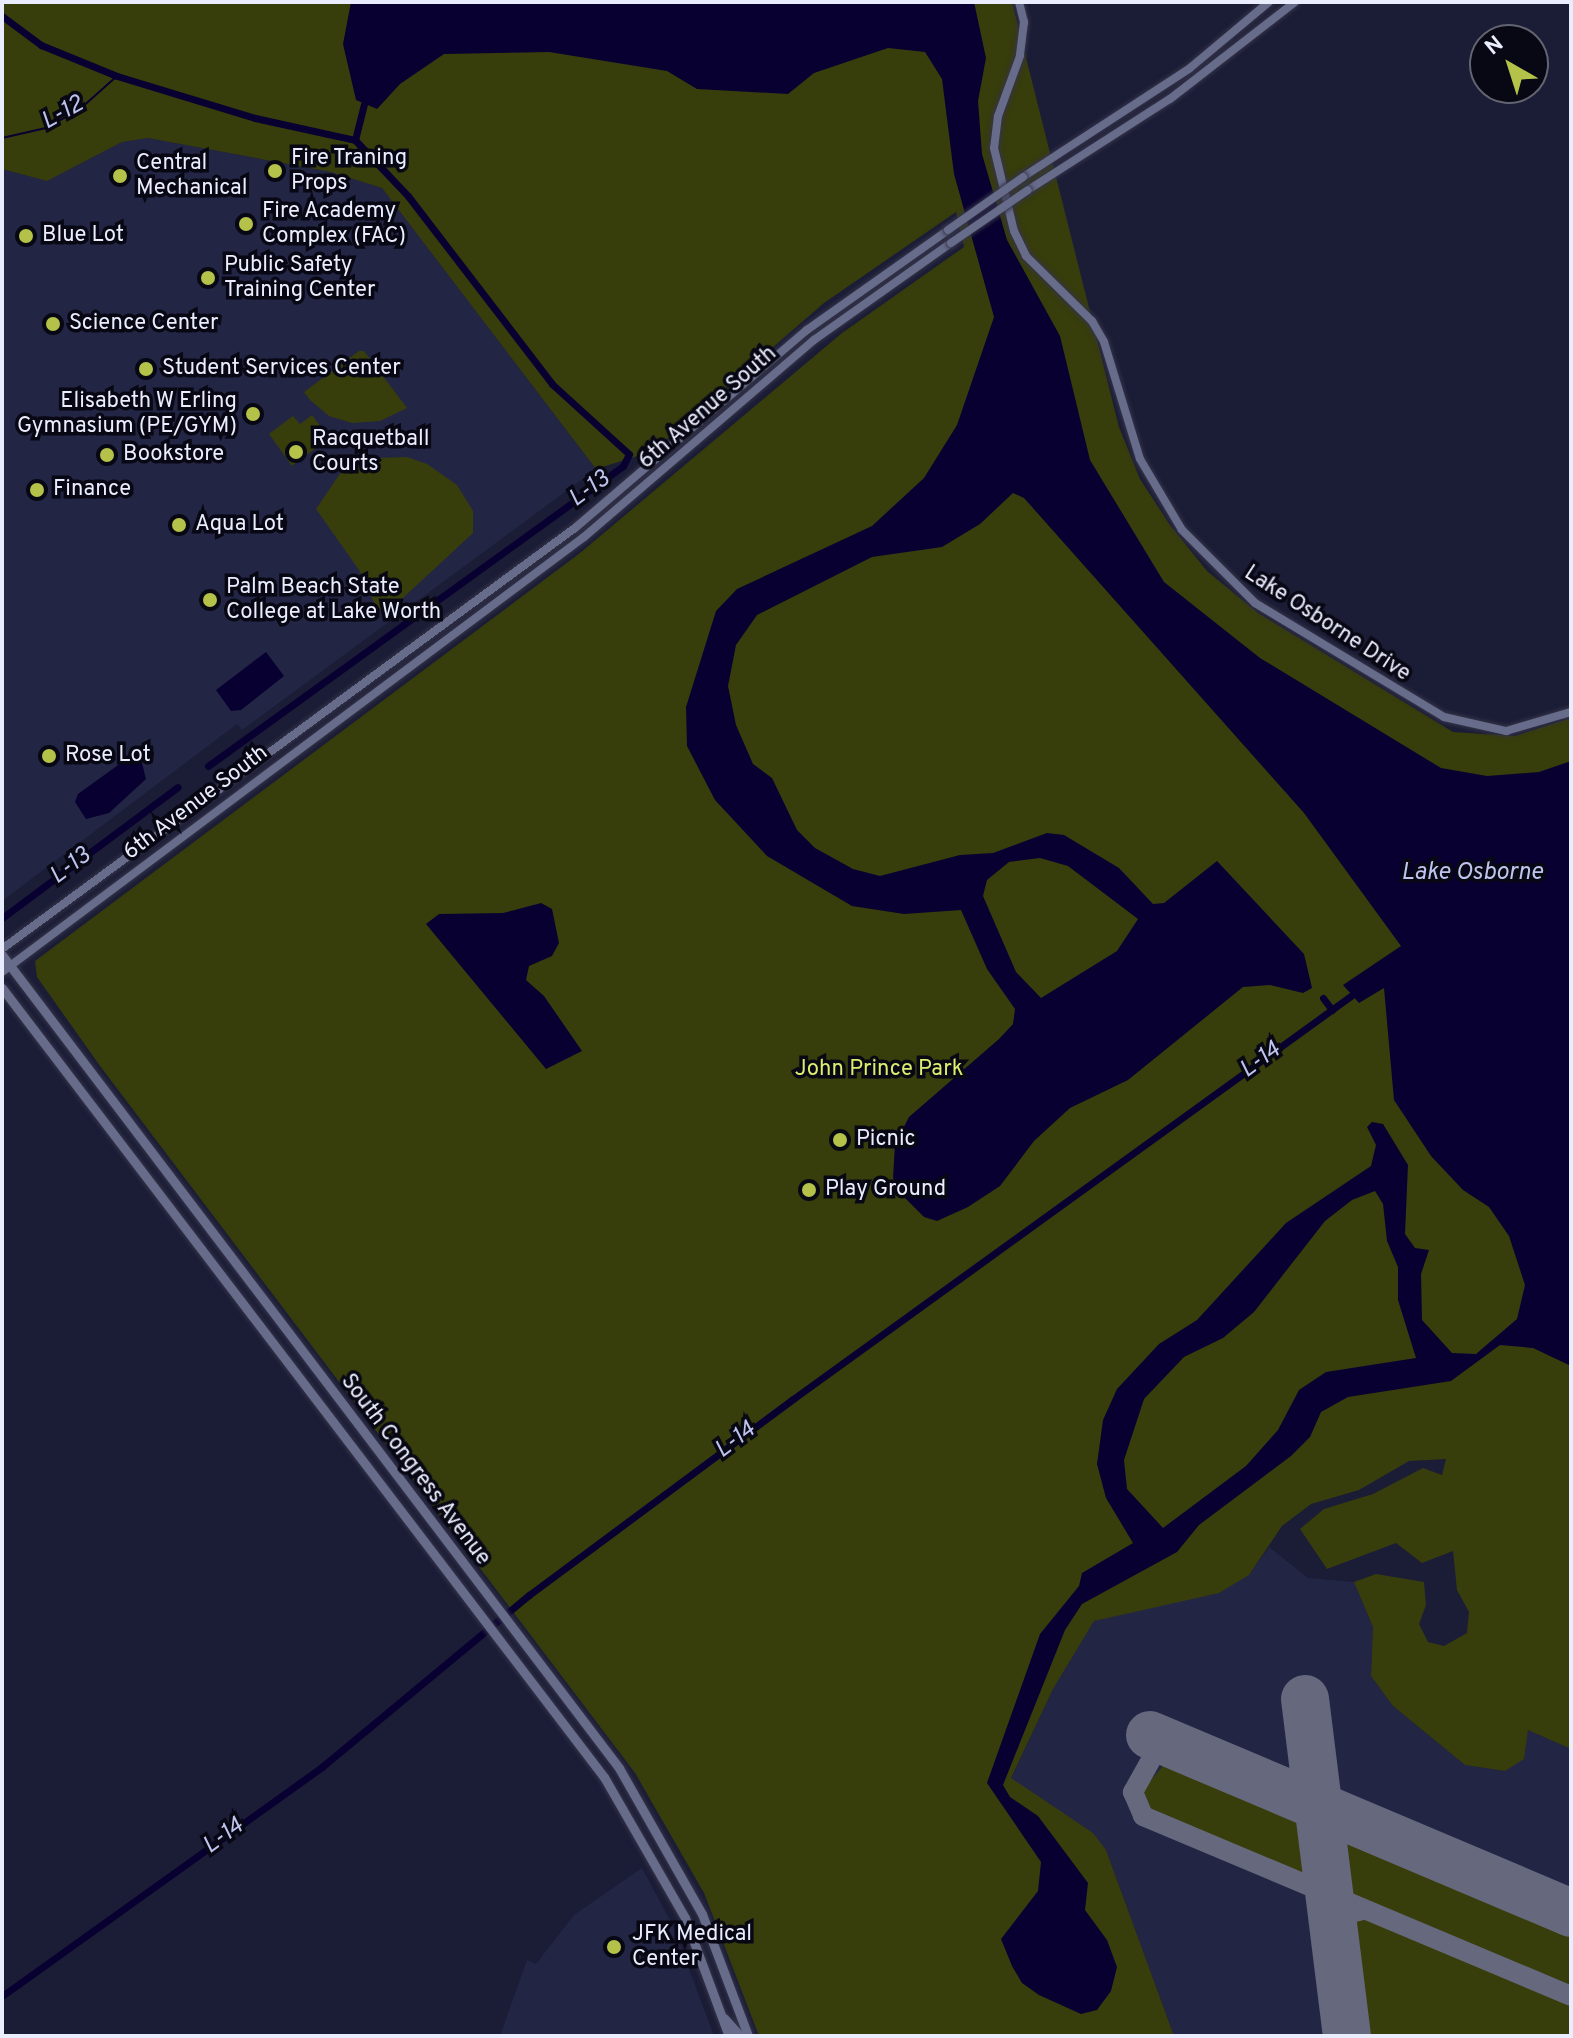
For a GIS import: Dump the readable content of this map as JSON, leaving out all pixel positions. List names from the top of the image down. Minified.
{"streets":{"main road":["South Congress Avenue"],"street":["6th Avenue South","Lake Osborne Drive"]},"crossings":[["6th Avenue South","South Congress Avenue"]],"water":["L-12","L-13","Lake Osborne","L-14"],"parks":["John Prince Park"],"places":["Fire Traning Props","Central Mechanical","Fire Academy Complex (FAC)","Blue Lot","Public Safety Training Center","Science Center","Student Services Center","Elisabeth W Erling Gymnasium (PE/GYM)","Racquetball Courts","Bookstore","Finance","Aqua Lot","Palm Beach State College at Lake Worth","Rose Lot","Picnic","Play Ground","JFK Medical Center"],"north":"top left"}
